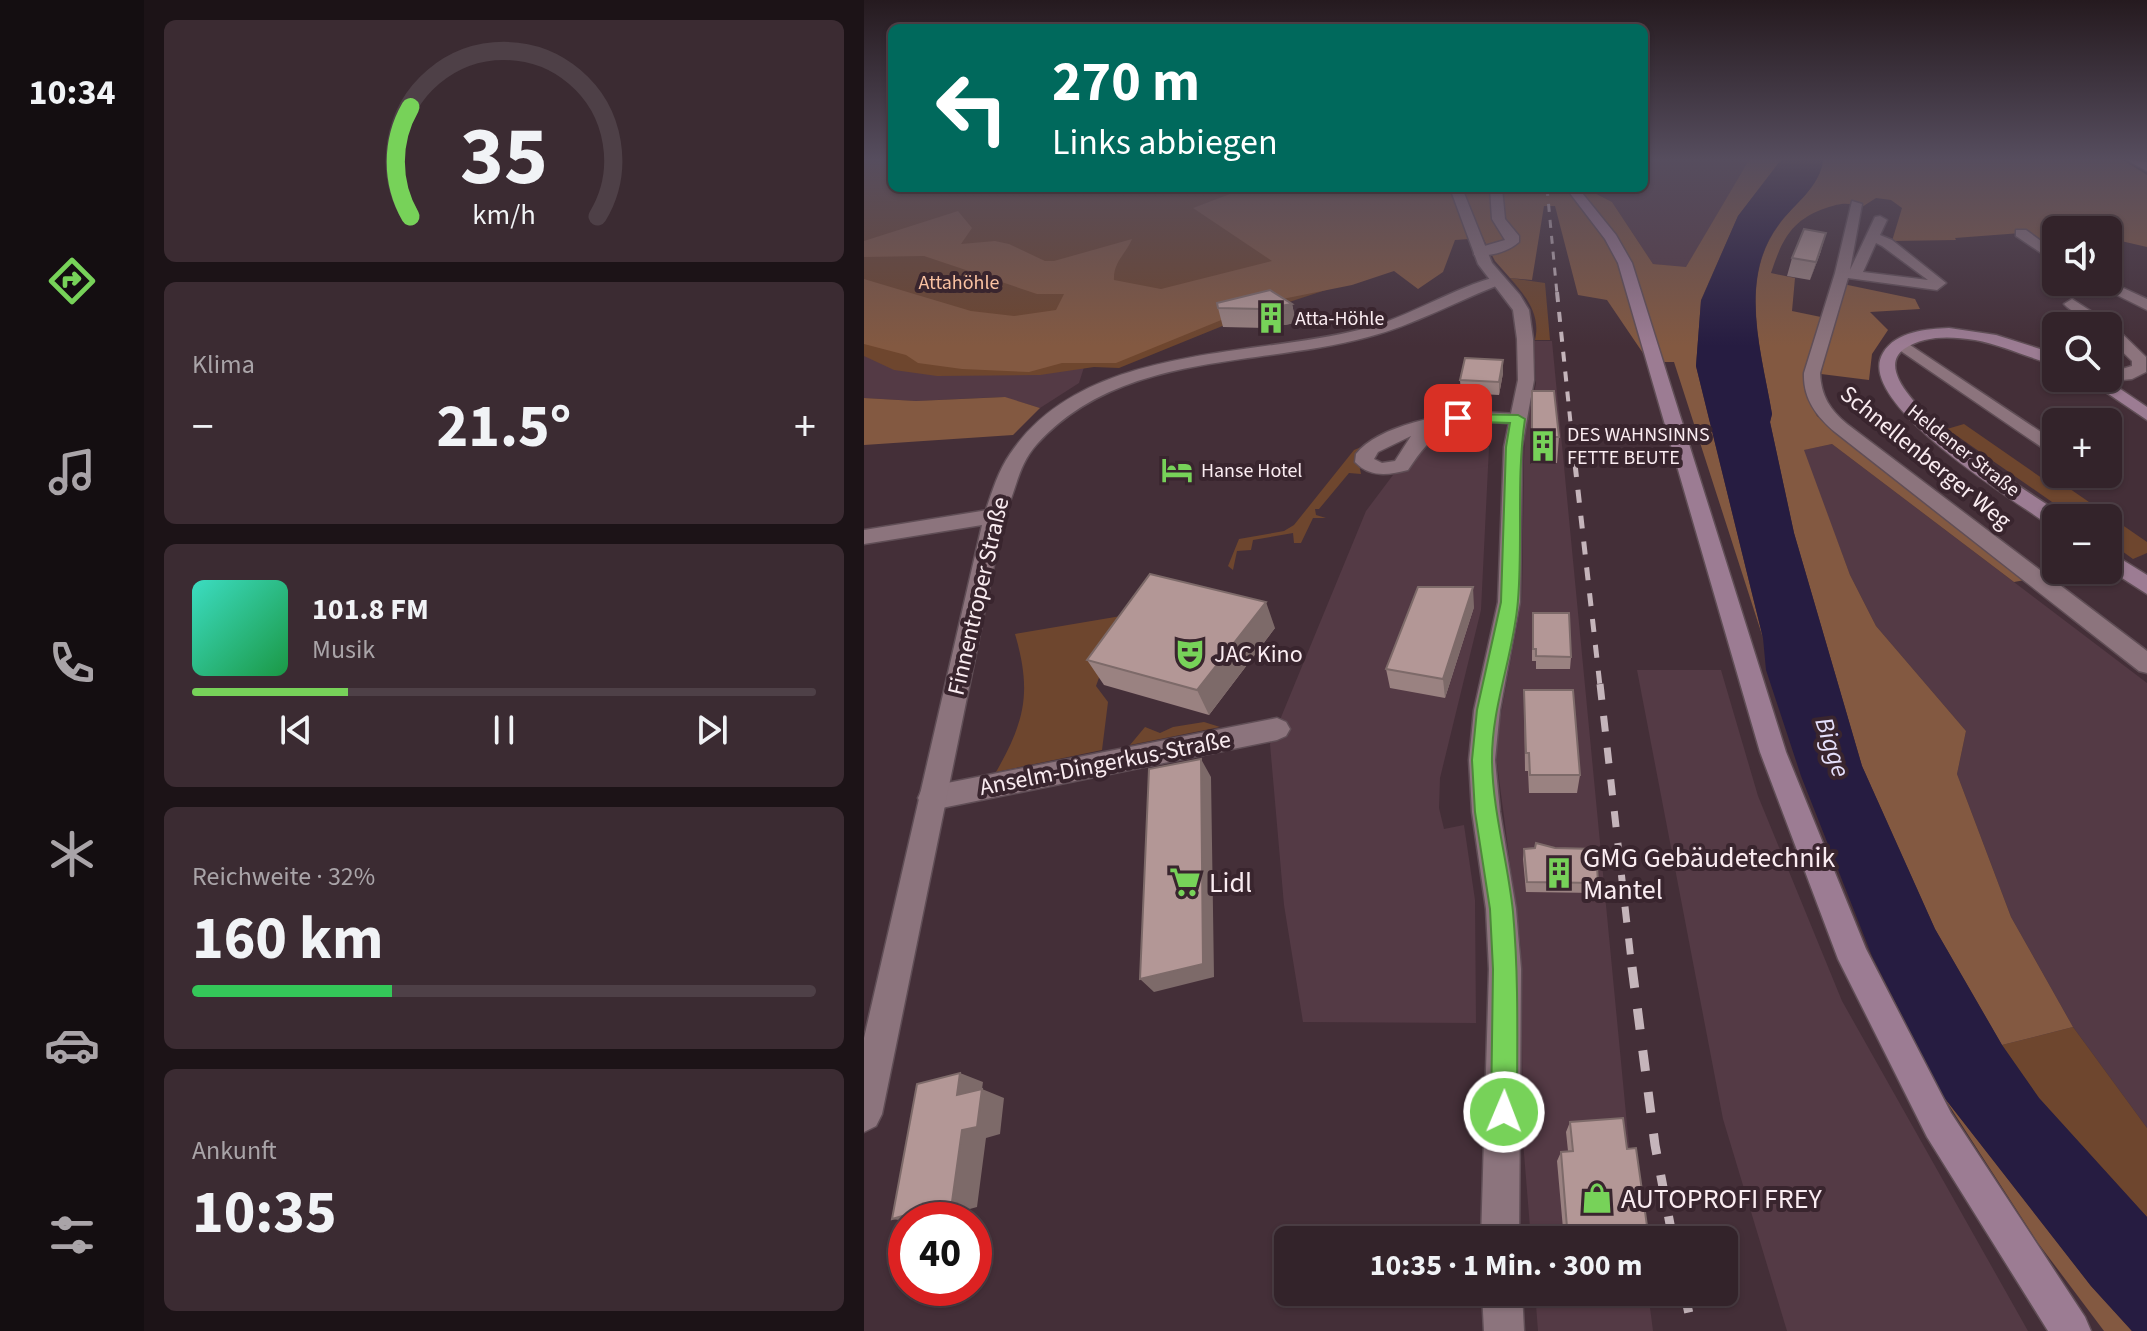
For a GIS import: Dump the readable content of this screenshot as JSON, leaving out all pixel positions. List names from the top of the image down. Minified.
{"streets":{"main road":["Heldener Straße"],"street":["Schnellenberger Weg","Finnentroper Straße","Anselm-Dingerkus-Straße"]},"crossings":[["Finnentroper Straße","Anselm-Dingerkus-Straße"]],"water":["Bigge"],"parks":["Attahöhle"],"places":{"building":["Atta-Höhle","DES WAHNSINNS FETTE BEUTE","GMG Gebäudetechnik Mantel"],"hotel":["Hanse Hotel"],"theatre":["JAC Kino"],"supermarket":["Lidl"],"shop":["AUTOPROFI FREY"]},"page":{"tabs":"10:34","turn":["270 m","Links abbiegen"],"map_buttons":["+","−"],"tile":["Klima",["Reichweite · 32%","160 km"],["Ankunft","10:35"]],"heat":["−","21.5°","+"],"song":["101.8 FM","Musik"],"limit":"40","trip":"10:35 · 1 Min. · 300 m","gauge":["35","km/h"]}}
